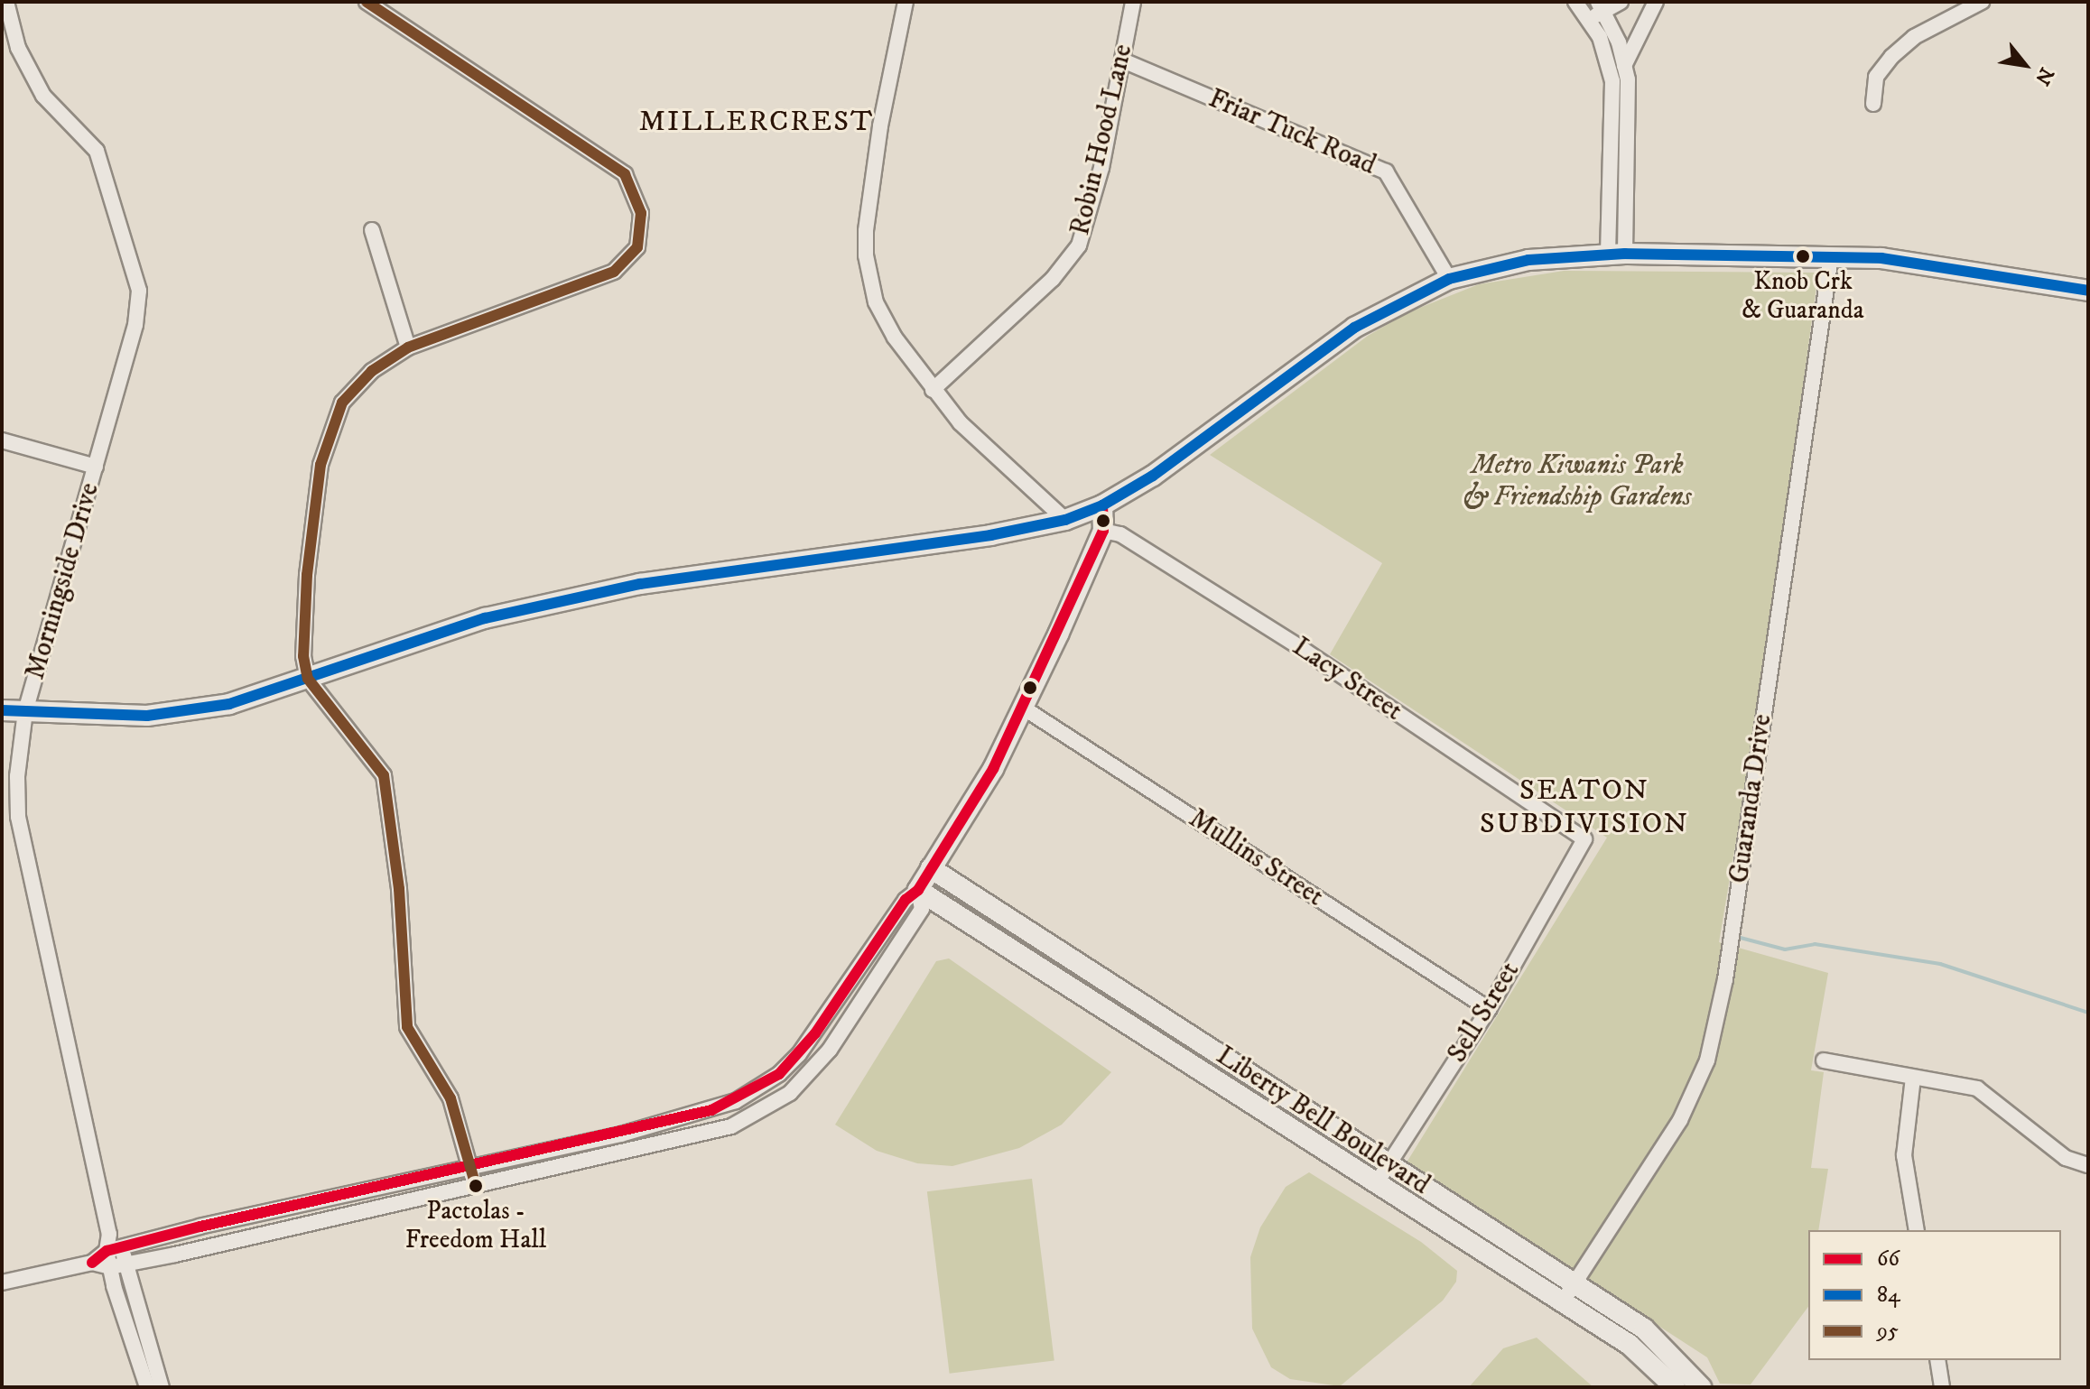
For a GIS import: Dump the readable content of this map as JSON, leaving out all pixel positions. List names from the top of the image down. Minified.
{"streets":{"street":["Friar Tuck Road","Robin Hood Lane","Morningside Drive","Lacy Street","Guaranda Drive","Mullins Street","Sell Street","Liberty Bell Boulevard"]},"crossings":[["Friar Tuck Road","Robin Hood Lane"],["Lacy Street","Sell Street"],["Guaranda Drive","Liberty Bell Boulevard"],["Mullins Street","Sell Street"],["Sell Street","Liberty Bell Boulevard"]],"districts":["MILLERCREST","SEATON SUBDIVISION"],"parks":["Metro Kiwanis Park & Friendship Gardens"],"places":["Knob Crk & Guaranda","Pactolas - Freedom Hall"],"lines":["transit line 95","transit line 84","transit line 66"],"legend":["66","84","95"],"north":"bottom right"}
